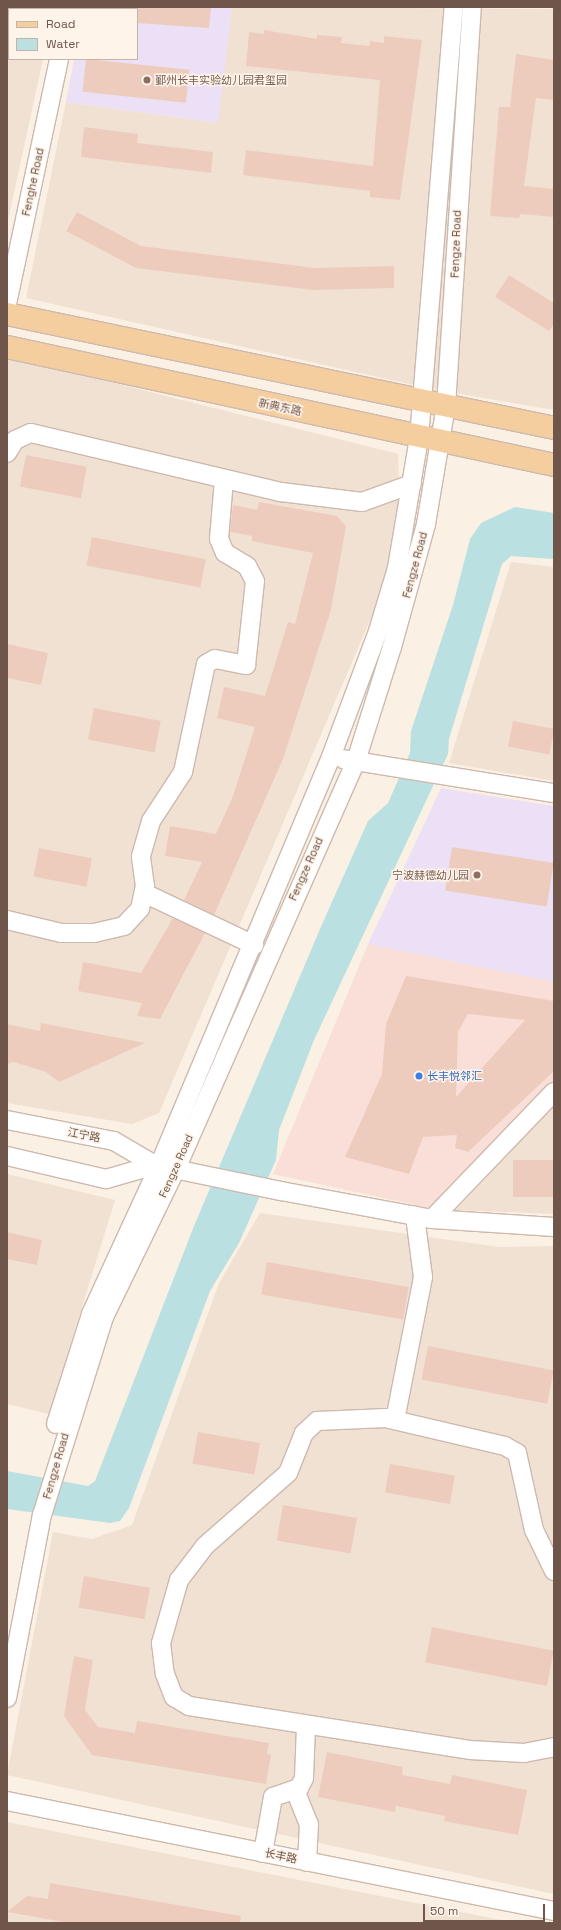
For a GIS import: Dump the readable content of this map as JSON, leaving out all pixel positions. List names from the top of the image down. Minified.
{"streets":{"main road":["新典东路"],"street":["Fenghe Road","Fengze Road","江宁路","长丰路"]},"crossings":[["Fengze Road","新典东路"],["Fengze Road","江宁路"]],"places":["鄞州长丰实验幼儿园君玺园","宁波赫德幼儿园","长丰悦邻汇"],"legend":["Road","Water"],"scale_bar":"50 m"}
